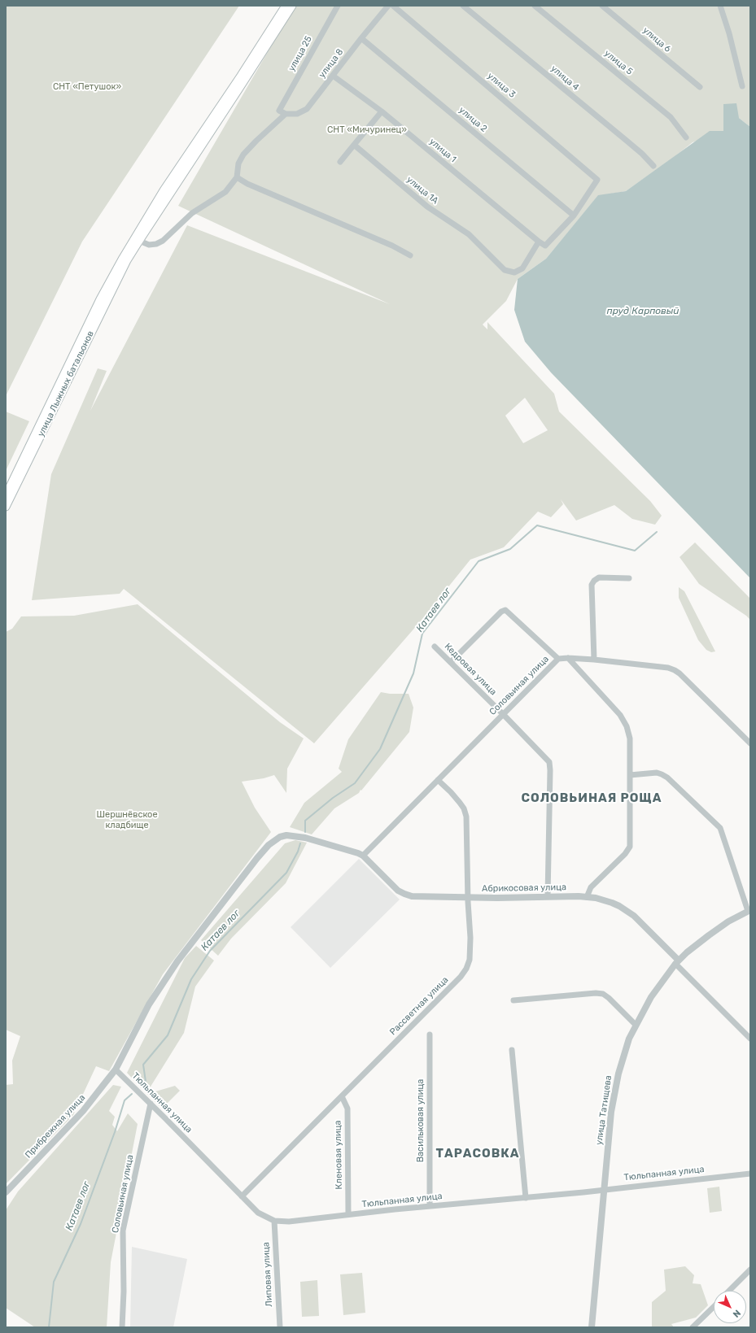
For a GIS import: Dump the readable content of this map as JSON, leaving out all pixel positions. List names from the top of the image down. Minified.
{"streets":{"main road":["улица Лыжных батальонов"],"street":["улица 6","улица 25","улица 5","улица 8","улица 4","улица 3","улица 2","улица 1","улица 1А","Кедровая улица","Соловьиная улица","Абрикосовая улица","Рассветная улица","Тюльпанная улица","улица Татищева","Васильковая улица","Прибрежная улица","Кленовая улица","Липовая улица"]},"crossings":[["улица 25","улица 8"],["улица 8","улица 2"],["улица 8","улица 1"],["улица 3","улица 2"],["улица 1","улица 1А"],["Кедровая улица","Соловьиная улица"],["Кедровая улица","Абрикосовая улица"],["Соловьиная улица","Абрикосовая улица"],["Соловьиная улица","Рассветная улица"],["Соловьиная улица","Тюльпанная улица"],["Соловьиная улица","Прибрежная улица"],["Абрикосовая улица","Рассветная улица"],["Абрикосовая улица","улица Татищева"],["Абрикосовая улица","Прибрежная улица"],["Рассветная улица","Тюльпанная улица"],["Рассветная улица","Кленовая улица"],["Тюльпанная улица","улица Татищева"],["Тюльпанная улица","Васильковая улица"],["Тюльпанная улица","Прибрежная улица"],["Тюльпанная улица","Кленовая улица"],["Тюльпанная улица","Липовая улица"]],"districts":["СОЛОВЬИНАЯ РОЩА","ТАРАСОВКА"],"water":["пруд Карповый","Катаев лог"],"parks":["СНТ «Петушок»","СНТ «Мичуринец»","Шершнёвское кладбище"],"north":"bottom right"}
